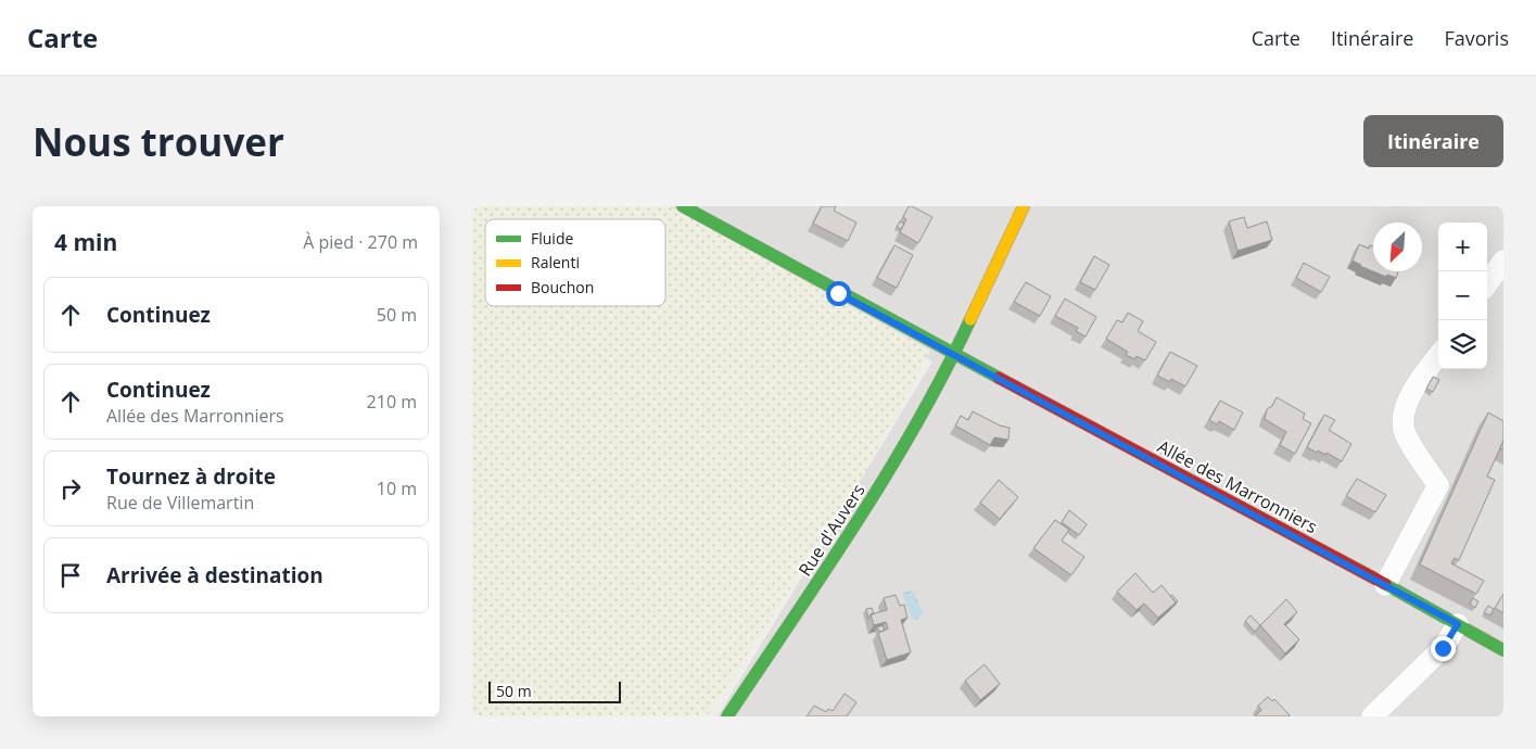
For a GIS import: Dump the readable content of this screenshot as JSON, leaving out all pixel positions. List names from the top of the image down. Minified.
{"streets":{"street":["Allée des Marronniers","Rue d'Auvers"]},"crossings":[["Allée des Marronniers","Rue d'Auvers"]],"legend":["Fluide","Ralenti","Bouchon"],"scale_bar":"50 m","north":"bottom left","page":{"header":"Carte","nav":["Carte","Itinéraire","Favoris"],"buttons":"Itinéraire","title":"Nous trouver","heading":["4 min","À pied · 270 m"],"map_buttons":["+","−"],"list":[["Continuez","50 m"],["Continuez","Allée des Marronniers","210 m"],["Tournez à droite","Rue de Villemartin","10 m"],"Arrivée à destination"],"scale":"50 m"}}
